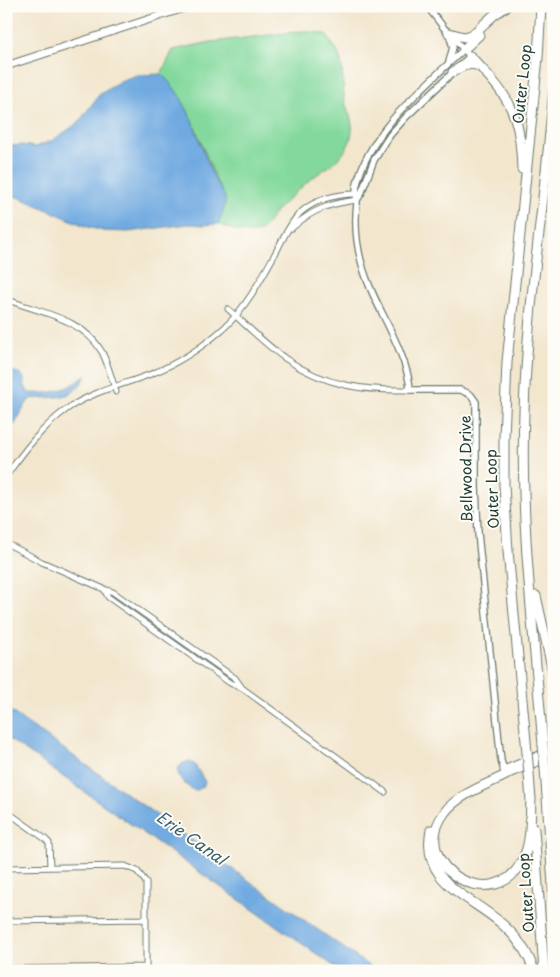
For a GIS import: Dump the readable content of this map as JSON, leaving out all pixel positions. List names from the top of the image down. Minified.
{"streets":{"highway":["Outer Loop"],"street":["Bellwood Drive"]},"water":["Erie Canal"]}
